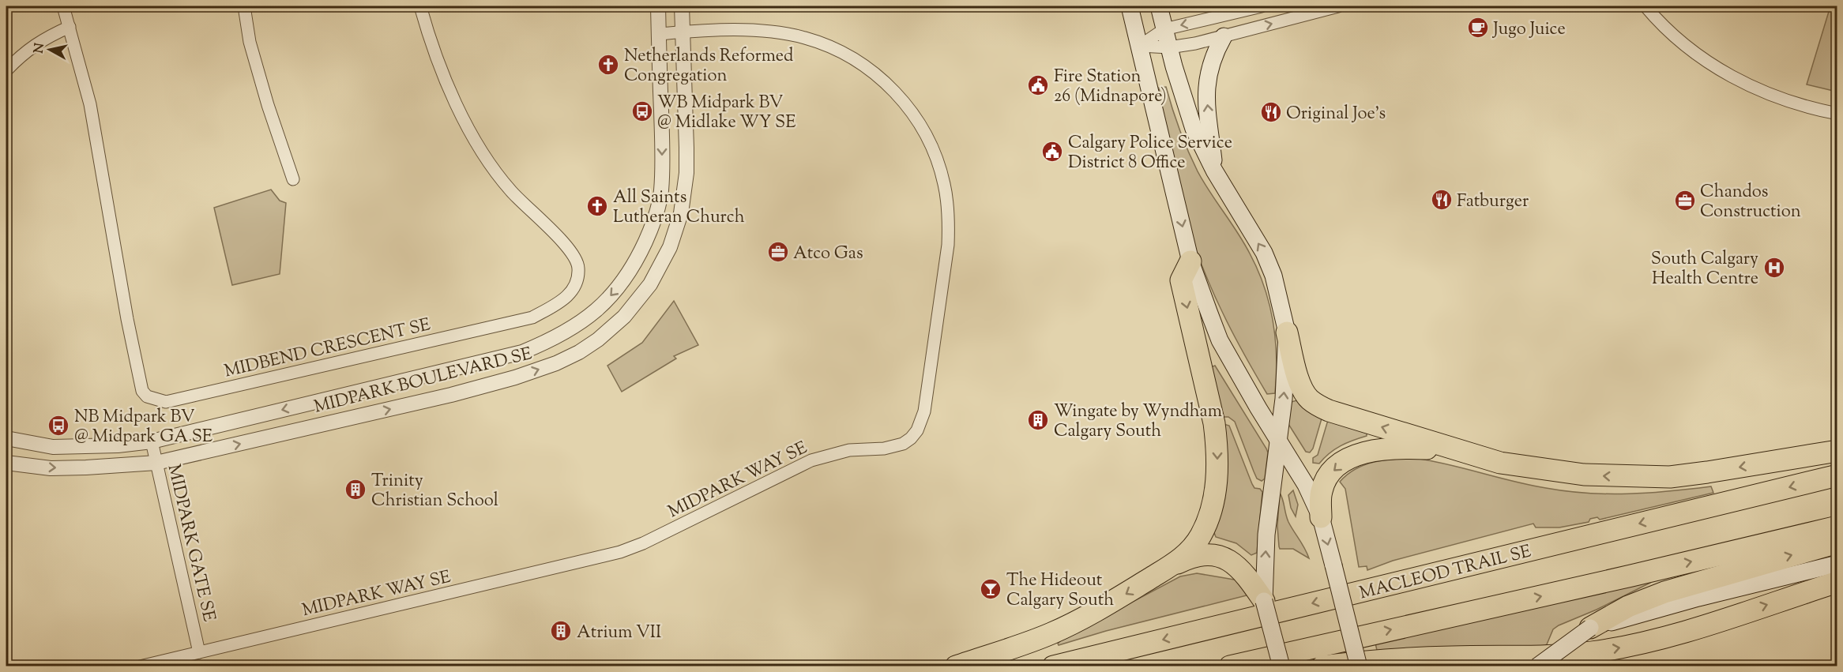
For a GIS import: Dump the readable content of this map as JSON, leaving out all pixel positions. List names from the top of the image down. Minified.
{"streets":{"highway":["MACLEOD TRAIL SE"],"street":["MIDBEND CRESCENT SE","MIDPARK BOULEVARD SE","MIDPARK WAY SE","MIDPARK GATE SE"]},"crossings":[["MIDPARK BOULEVARD SE","MIDPARK WAY SE"],["MIDPARK BOULEVARD SE","MIDPARK GATE SE"],["MIDPARK WAY SE","MIDPARK GATE SE"]],"places":{"cafe":["Jugo Juice"],"church":["Netherlands Reformed Congregation","All Saints Lutheran Church"],"public building":["Fire Station 26 (Midnapore)","Calgary Police Service District 8 Office"],"bus stop":["WB Midpark BV @ Midlake WY SE","NB Midpark BV @ Midpark GA SE"],"restaurant":["Original Joe's","Fatburger"],"office":["Chandos Construction","Atco Gas"],"hospital":["South Calgary Health Centre"],"building":["Wingate by Wyndham Calgary South","Trinity Christian School","Atrium VII"],"bar":["The Hideout Calgary South"]},"north":"left"}
